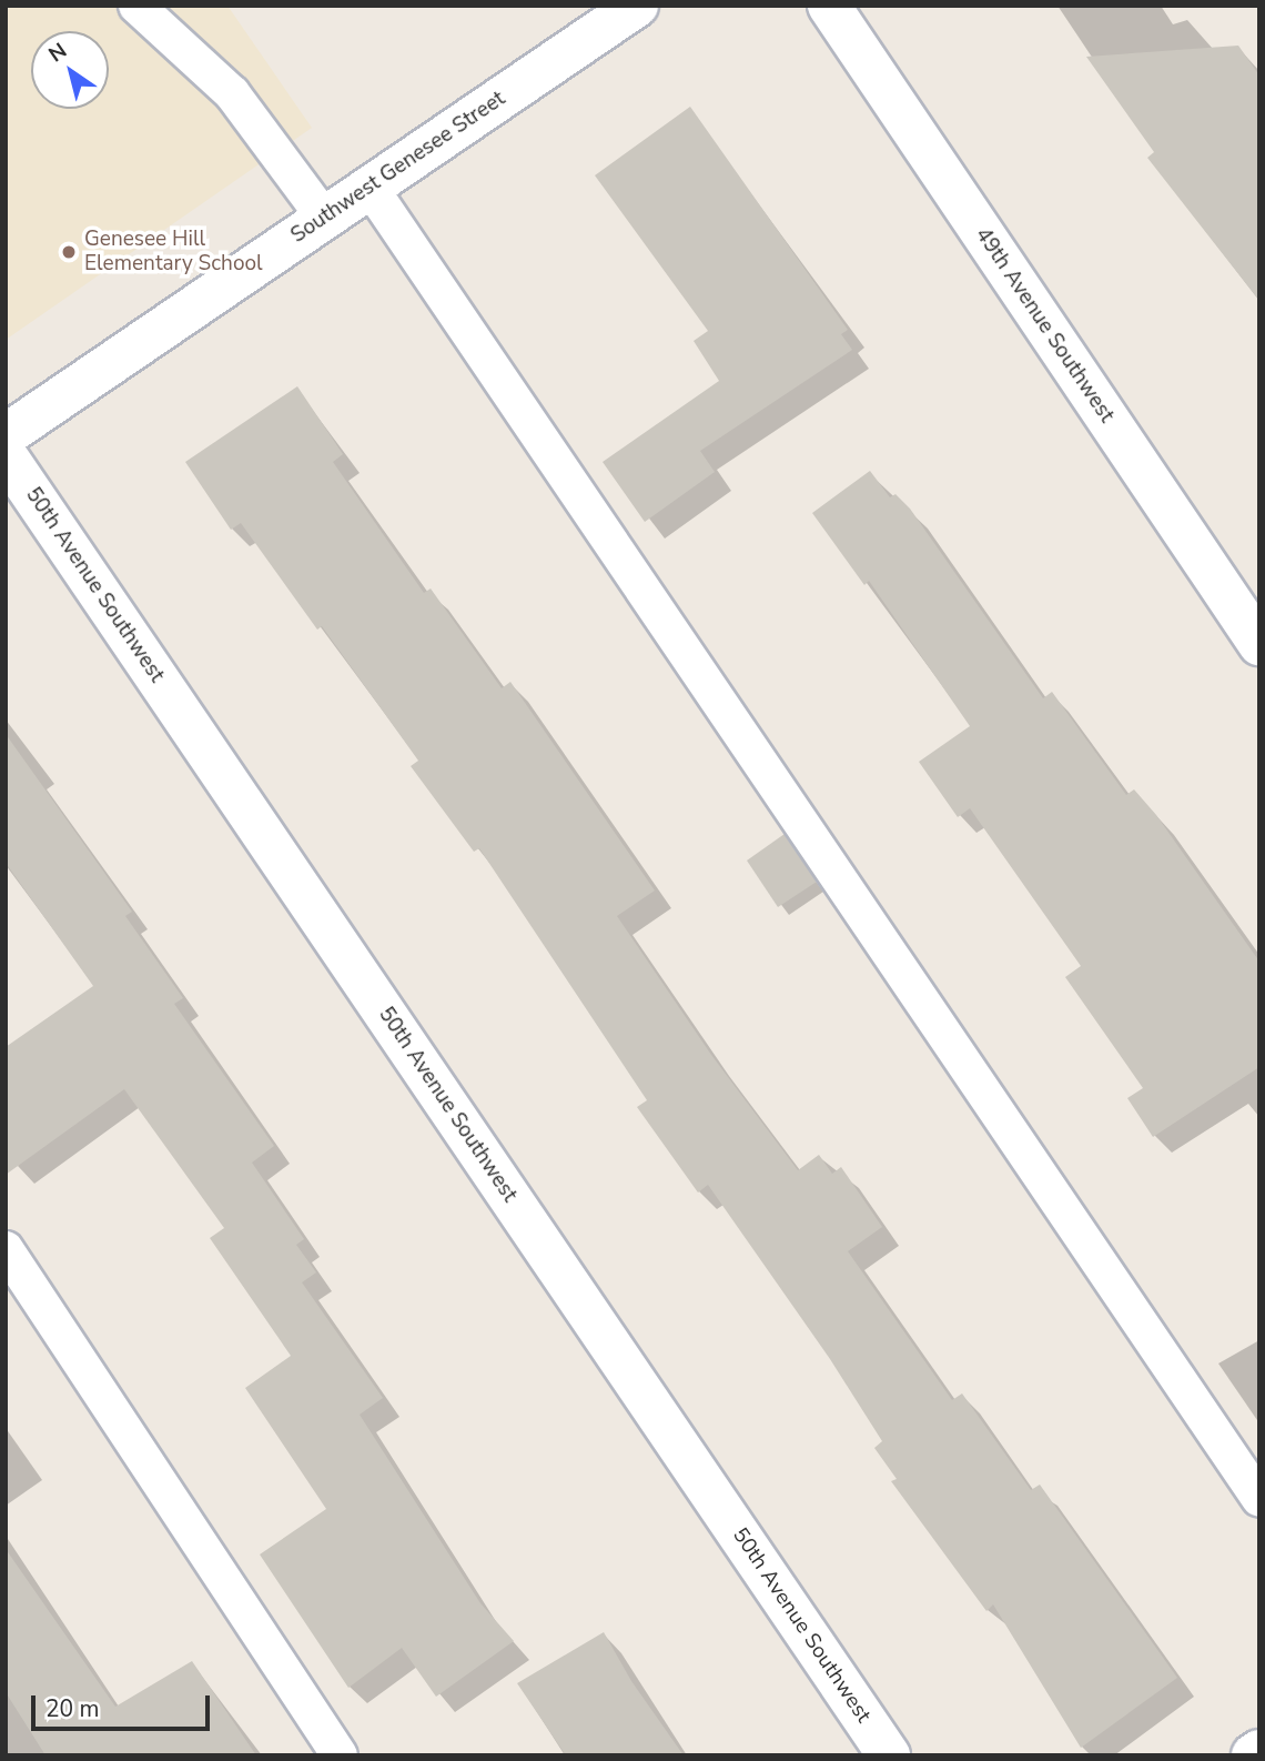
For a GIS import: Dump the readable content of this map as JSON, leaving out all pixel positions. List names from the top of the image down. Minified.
{"streets":{"street":["Southwest Genesee Street","49th Avenue Southwest","50th Avenue Southwest"]},"places":["Genesee Hill Elementary School"],"scale_bar":"20 m","north":"top left"}
